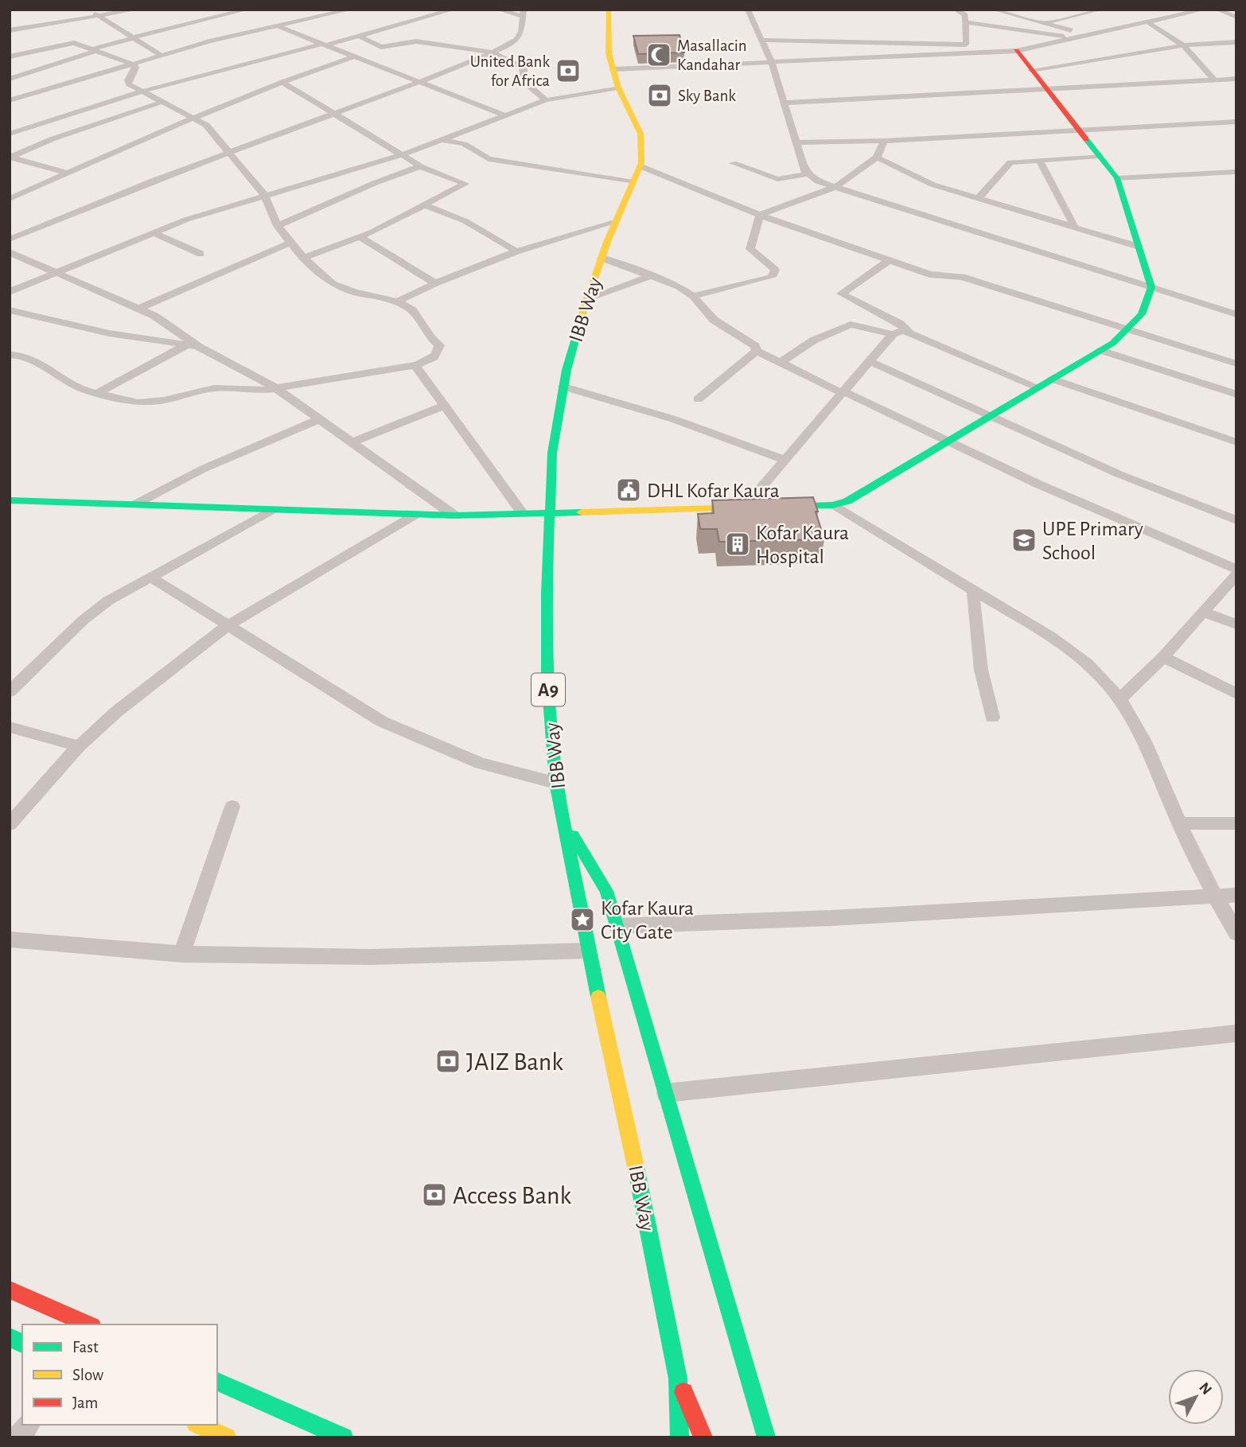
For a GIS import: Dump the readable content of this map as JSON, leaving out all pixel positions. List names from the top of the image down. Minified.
{"streets":{"main road":["IBB Way","A9"]},"places":{"mosque":["Masallacin Kandahar"],"bank":["United Bank for Africa","Sky Bank","JAIZ Bank","Access Bank"],"public building":["DHL Kofar Kaura"],"school or university":["UPE Primary School"],"building":["Kofar Kaura Hospital"],"place":["Kofar Kaura City Gate"]},"legend":["Fast","Slow","Jam"],"north":"top right"}
